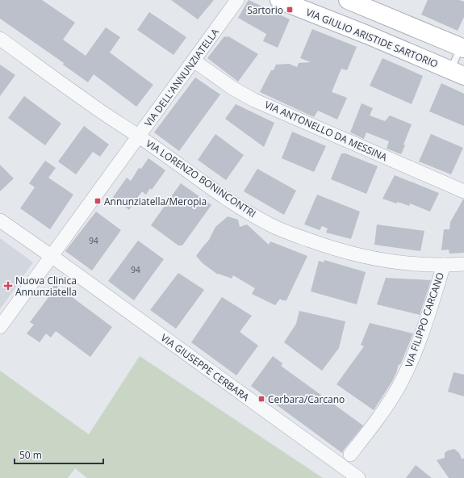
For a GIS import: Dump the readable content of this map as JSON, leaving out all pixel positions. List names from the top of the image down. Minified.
{"streets":{"street":["VIA GIULIO ARISTIDE SARTORIO","VIA DELL'ANNUNZIATELLA","VIA ANTONELLO DA MESSINA","VIA LORENZO BONINCONTRI","VIA FILIPPO CARCANO","VIA GIUSEPPE CERBARA"]},"crossings":[["VIA DELL'ANNUNZIATELLA","VIA ANTONELLO DA MESSINA"],["VIA DELL'ANNUNZIATELLA","VIA LORENZO BONINCONTRI"],["VIA DELL'ANNUNZIATELLA","VIA GIUSEPPE CERBARA"],["VIA LORENZO BONINCONTRI","VIA FILIPPO CARCANO"]],"places":{"transit":["Sartorio","Annunziatella/Meropia","Cerbara/Carcano"],"health":["Nuova Clinica Annunziatella"]},"house_numbers":["94","94"],"scale_bar":"50 m"}
